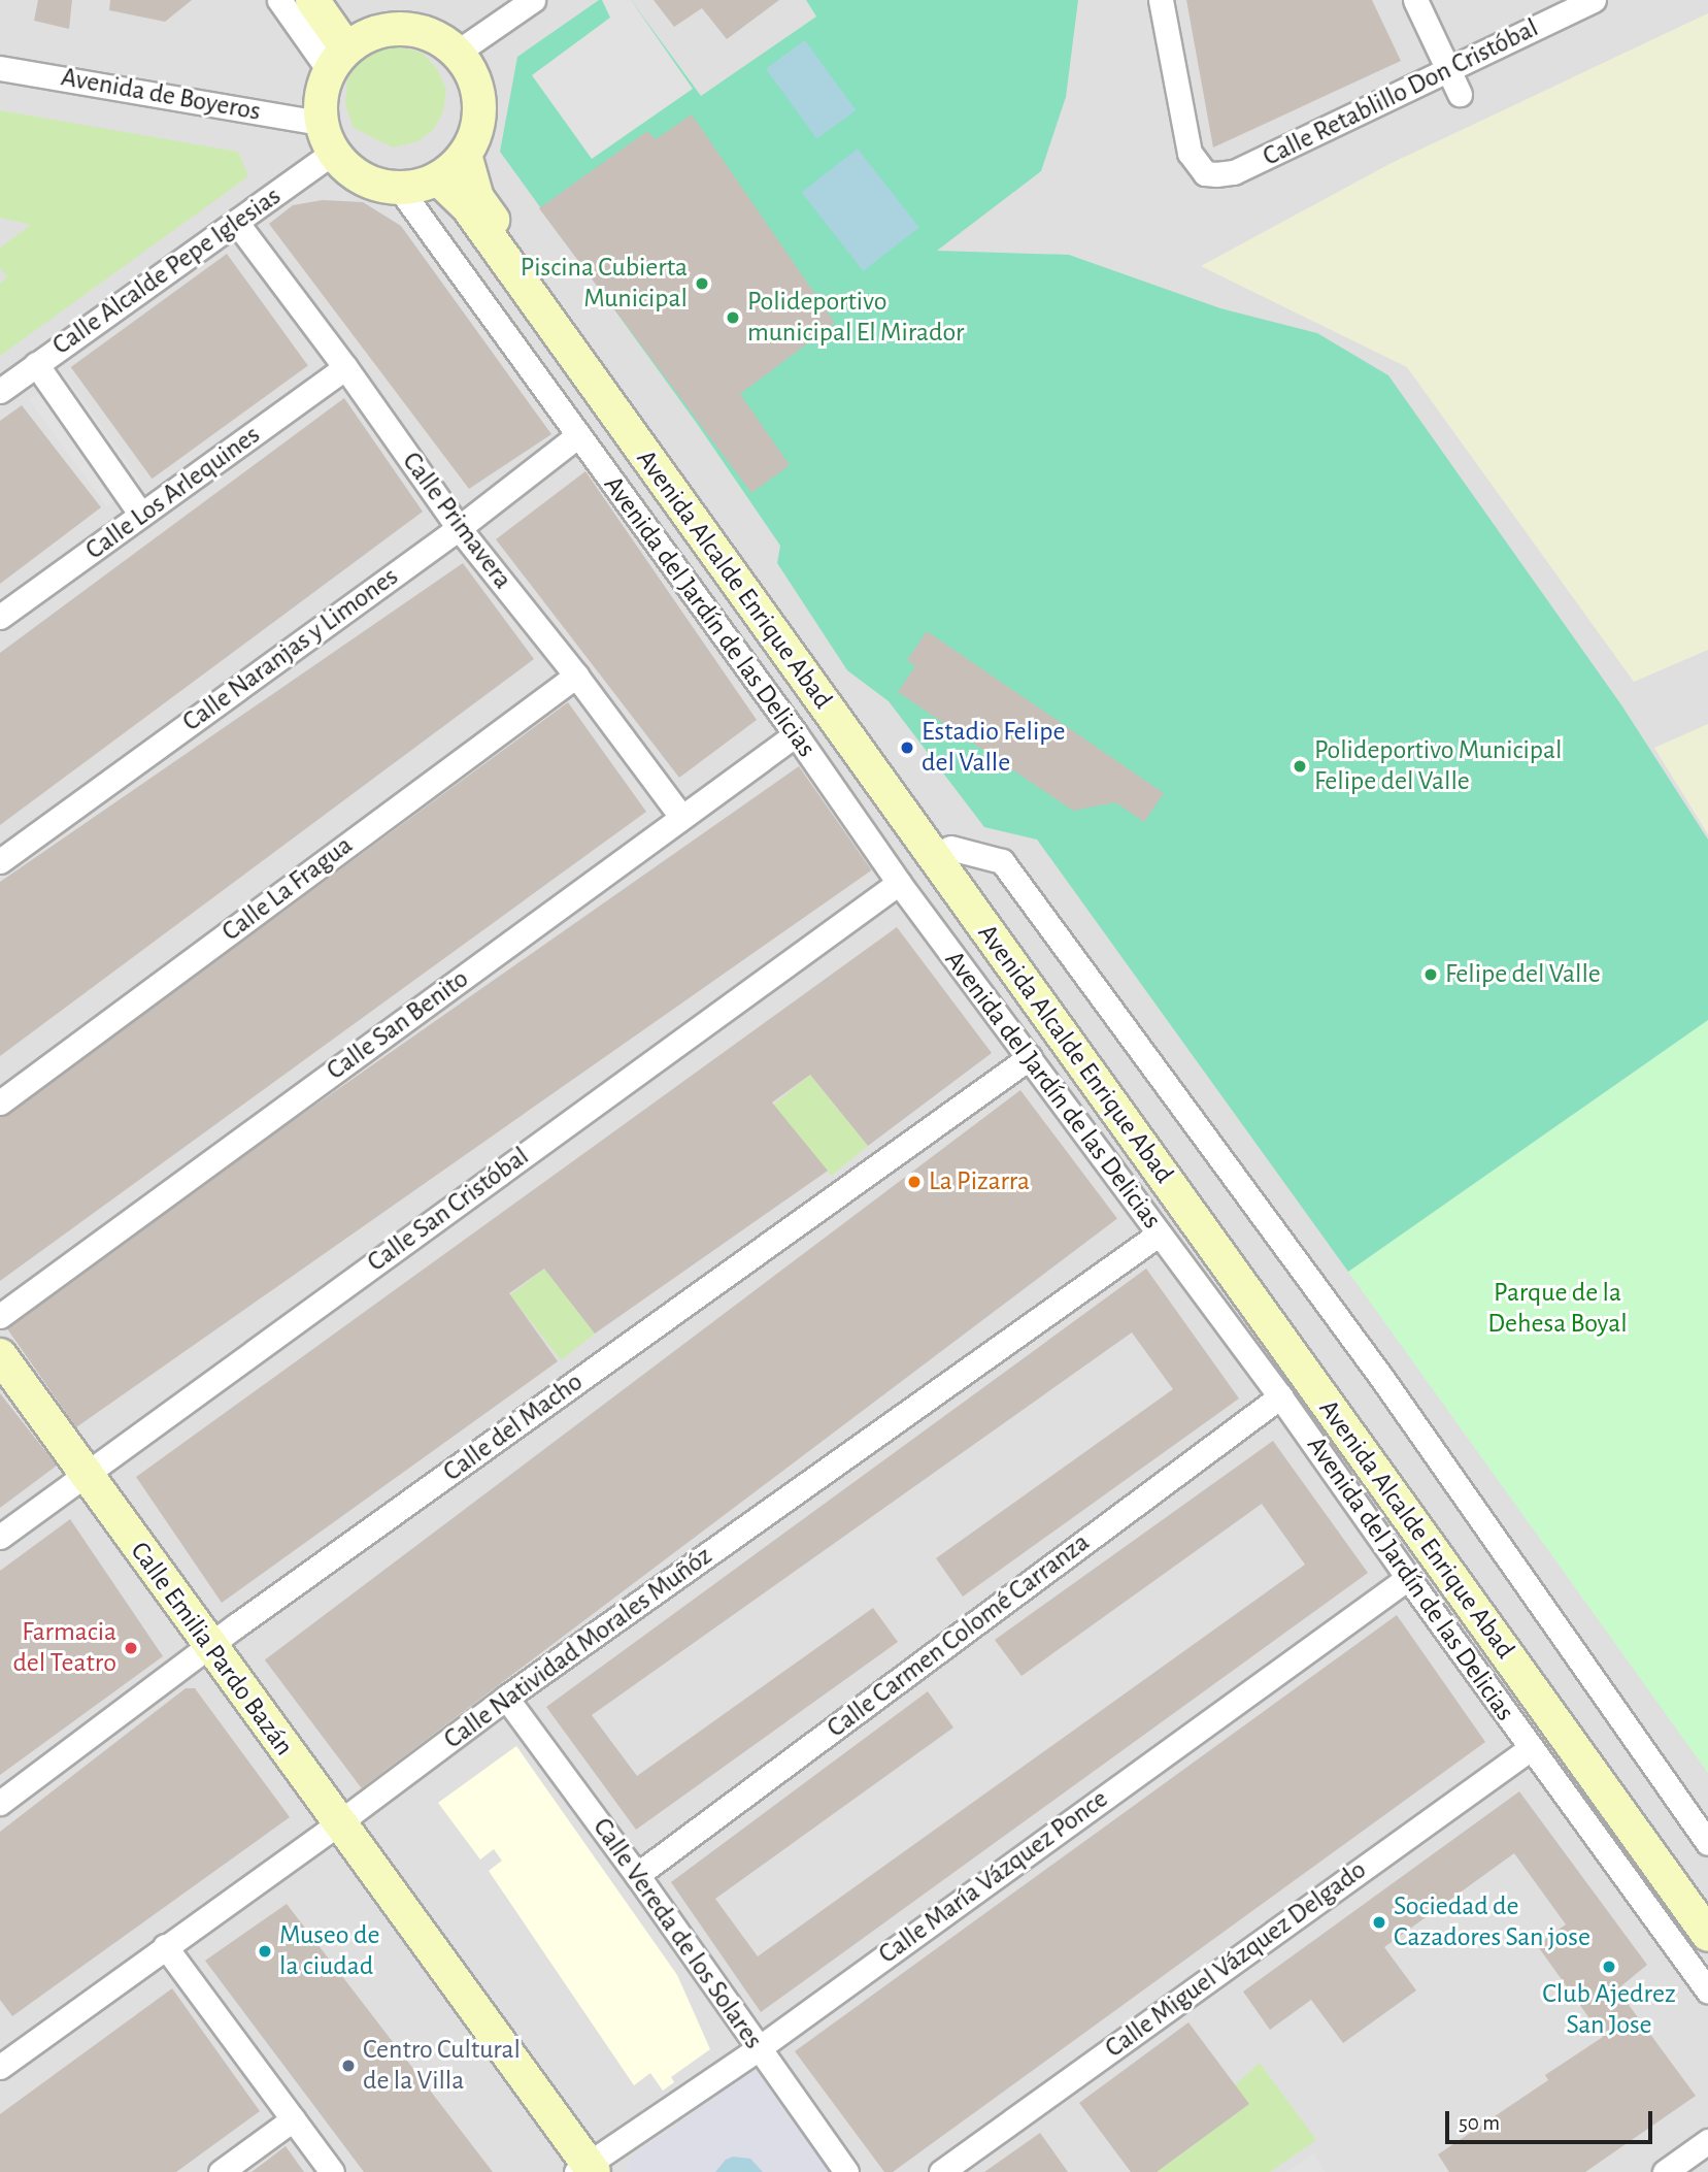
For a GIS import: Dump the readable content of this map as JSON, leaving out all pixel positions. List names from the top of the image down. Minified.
{"streets":{"main road":["Avenida Alcalde Enrique Abad","Calle Emilia Pardo Bazán"],"street":["Calle Retablillo Don Cristóbal","Avenida de Boyeros","Calle Alcalde Pepe Iglesias","Calle Los Arlequines","Calle Primavera","Avenida del Jardín de las Delicias","Calle Naranjas y Limones","Calle La Fragua","Calle San Benito","Calle San Cristóbal","Calle del Macho","Calle Carmen Colomé Carranza","Calle Natividad Morales Muñóz","Calle María Vázquez Ponce","Calle Vereda de los Solares","Calle Miguel Vázquez Delgado"]},"crossings":[["Avenida de Boyeros","Calle Alcalde Pepe Iglesias"],["Avenida de Boyeros","Avenida Alcalde Enrique Abad"],["Avenida de Boyeros","Avenida del Jardín de las Delicias"],["Calle Alcalde Pepe Iglesias","Calle Primavera"],["Calle Alcalde Pepe Iglesias","Avenida Alcalde Enrique Abad"],["Calle Alcalde Pepe Iglesias","Avenida del Jardín de las Delicias"],["Calle Los Arlequines","Calle Primavera"],["Calle Primavera","Calle Naranjas y Limones"],["Calle Primavera","Calle La Fragua"],["Calle Primavera","Calle San Benito"],["Avenida Alcalde Enrique Abad","Avenida del Jardín de las Delicias"],["Avenida del Jardín de las Delicias","Calle Naranjas y Limones"],["Avenida del Jardín de las Delicias","Calle San Benito"],["Avenida del Jardín de las Delicias","Calle San Cristóbal"],["Avenida del Jardín de las Delicias","Calle del Macho"],["Avenida del Jardín de las Delicias","Calle Carmen Colomé Carranza"],["Avenida del Jardín de las Delicias","Calle Natividad Morales Muñóz"],["Avenida del Jardín de las Delicias","Calle María Vázquez Ponce"],["Avenida del Jardín de las Delicias","Calle Miguel Vázquez Delgado"],["Calle San Cristóbal","Calle Emilia Pardo Bazán"],["Calle del Macho","Calle Emilia Pardo Bazán"],["Calle Carmen Colomé Carranza","Calle Vereda de los Solares"],["Calle Natividad Morales Muñóz","Calle Emilia Pardo Bazán"],["Calle Natividad Morales Muñóz","Calle Vereda de los Solares"],["Calle Emilia Pardo Bazán","Calle María Vázquez Ponce"],["Calle María Vázquez Ponce","Calle Vereda de los Solares"]],"parks":["Parque de la Dehesa Boyal"],"places":["Piscina Cubierta Municipal","Polideportivo municipal El Mirador","Estadio Felipe del Valle","Polideportivo Municipal Felipe del Valle","Felipe del Valle","La Pizarra","Farmacia del Teatro","Sociedad de Cazadores San jose","Museo de la ciudad","Club Ajedrez San Jose","Centro Cultural de la Villa"],"scale_bar":"50 m"}
